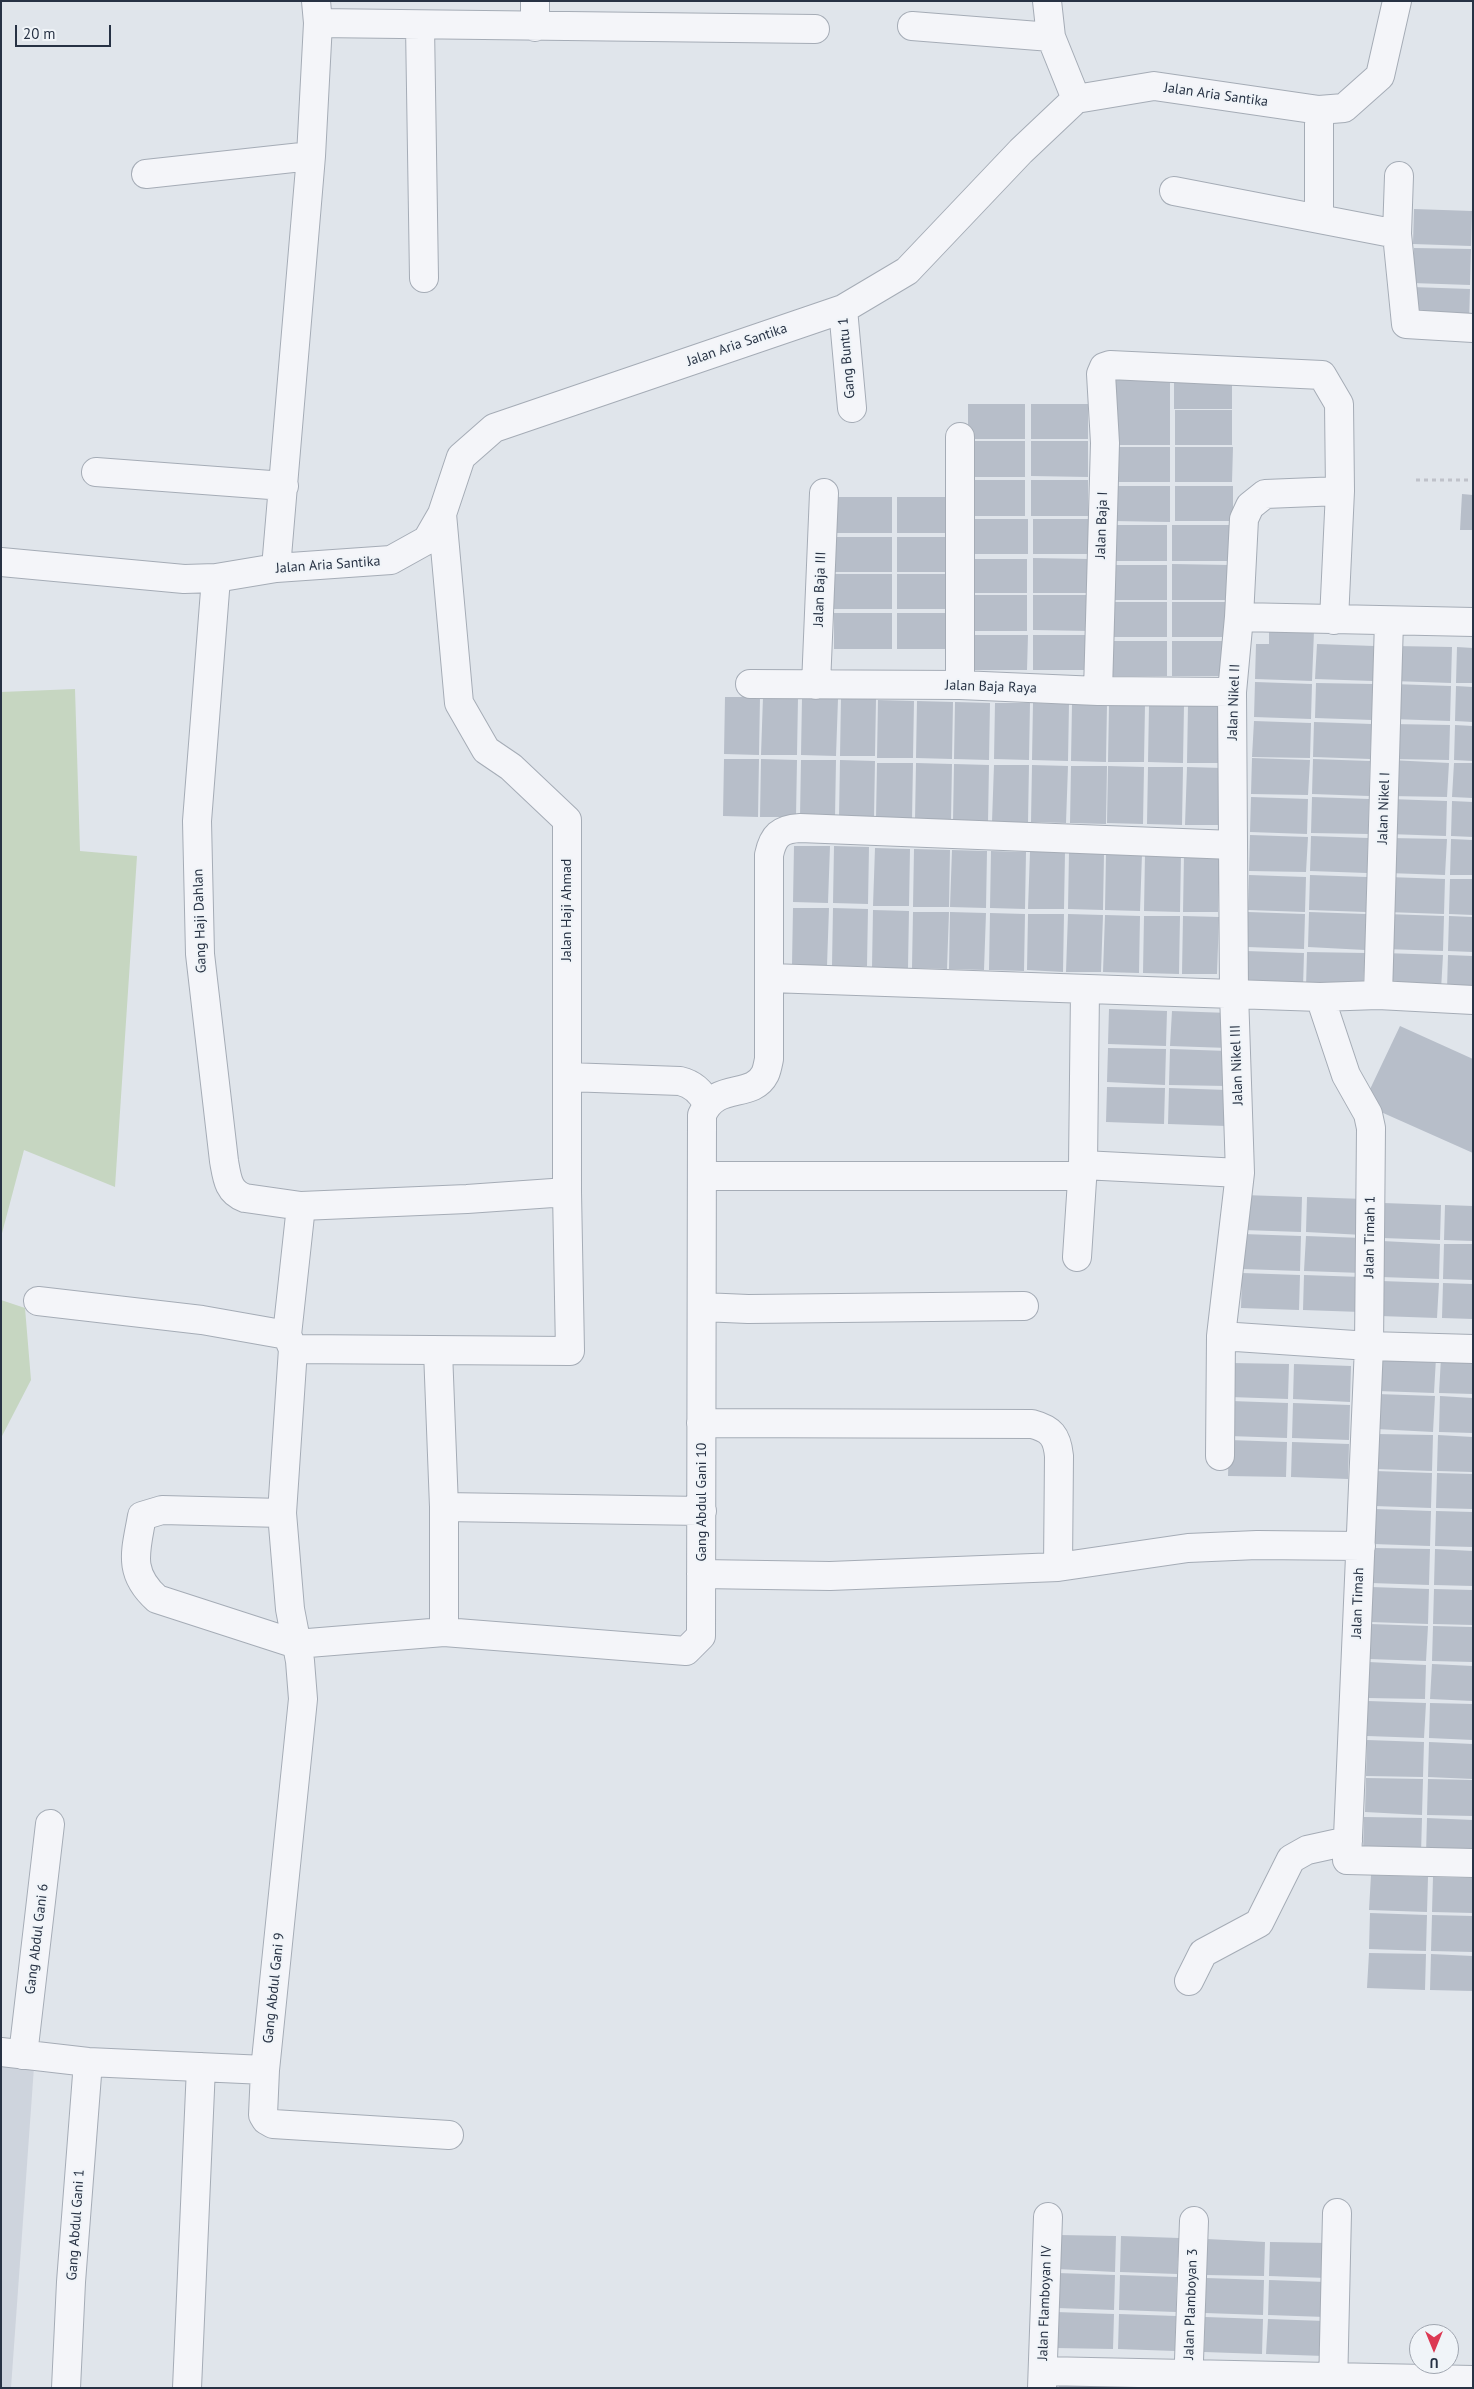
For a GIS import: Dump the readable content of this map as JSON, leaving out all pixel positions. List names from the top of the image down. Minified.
{"streets":{"street":["Jalan Aria Santika","Gang Buntu 1","Jalan Baja I","Jalan Baja III","Jalan Baja Raya","Jalan Nikel II","Jalan Nikel I","Jalan Haji Ahmad","Gang Haji Dahlan","Jalan Nikel III","Jalan Timah 1","Gang Abdul Gani 10","Jalan Timah","Gang Abdul Gani 6","Gang Abdul Gani 9","Gang Abdul Gani 1","Jalan Flamboyan IV","Jalan Plamboyan 3"]},"crossings":[["Jalan Aria Santika","Gang Buntu 1"],["Jalan Aria Santika","Jalan Haji Ahmad"],["Jalan Aria Santika","Gang Haji Dahlan"],["Jalan Baja I","Jalan Baja Raya"],["Jalan Baja I","Jalan Nikel II"],["Jalan Baja III","Jalan Baja Raya"],["Jalan Baja Raya","Jalan Nikel II"],["Jalan Nikel II","Jalan Nikel III"],["Gang Haji Dahlan","Gang Abdul Gani 9"],["Jalan Timah 1","Jalan Timah"],["Gang Abdul Gani 10","Gang Abdul Gani 9"]],"scale_bar":"20 m","north":"bottom"}
